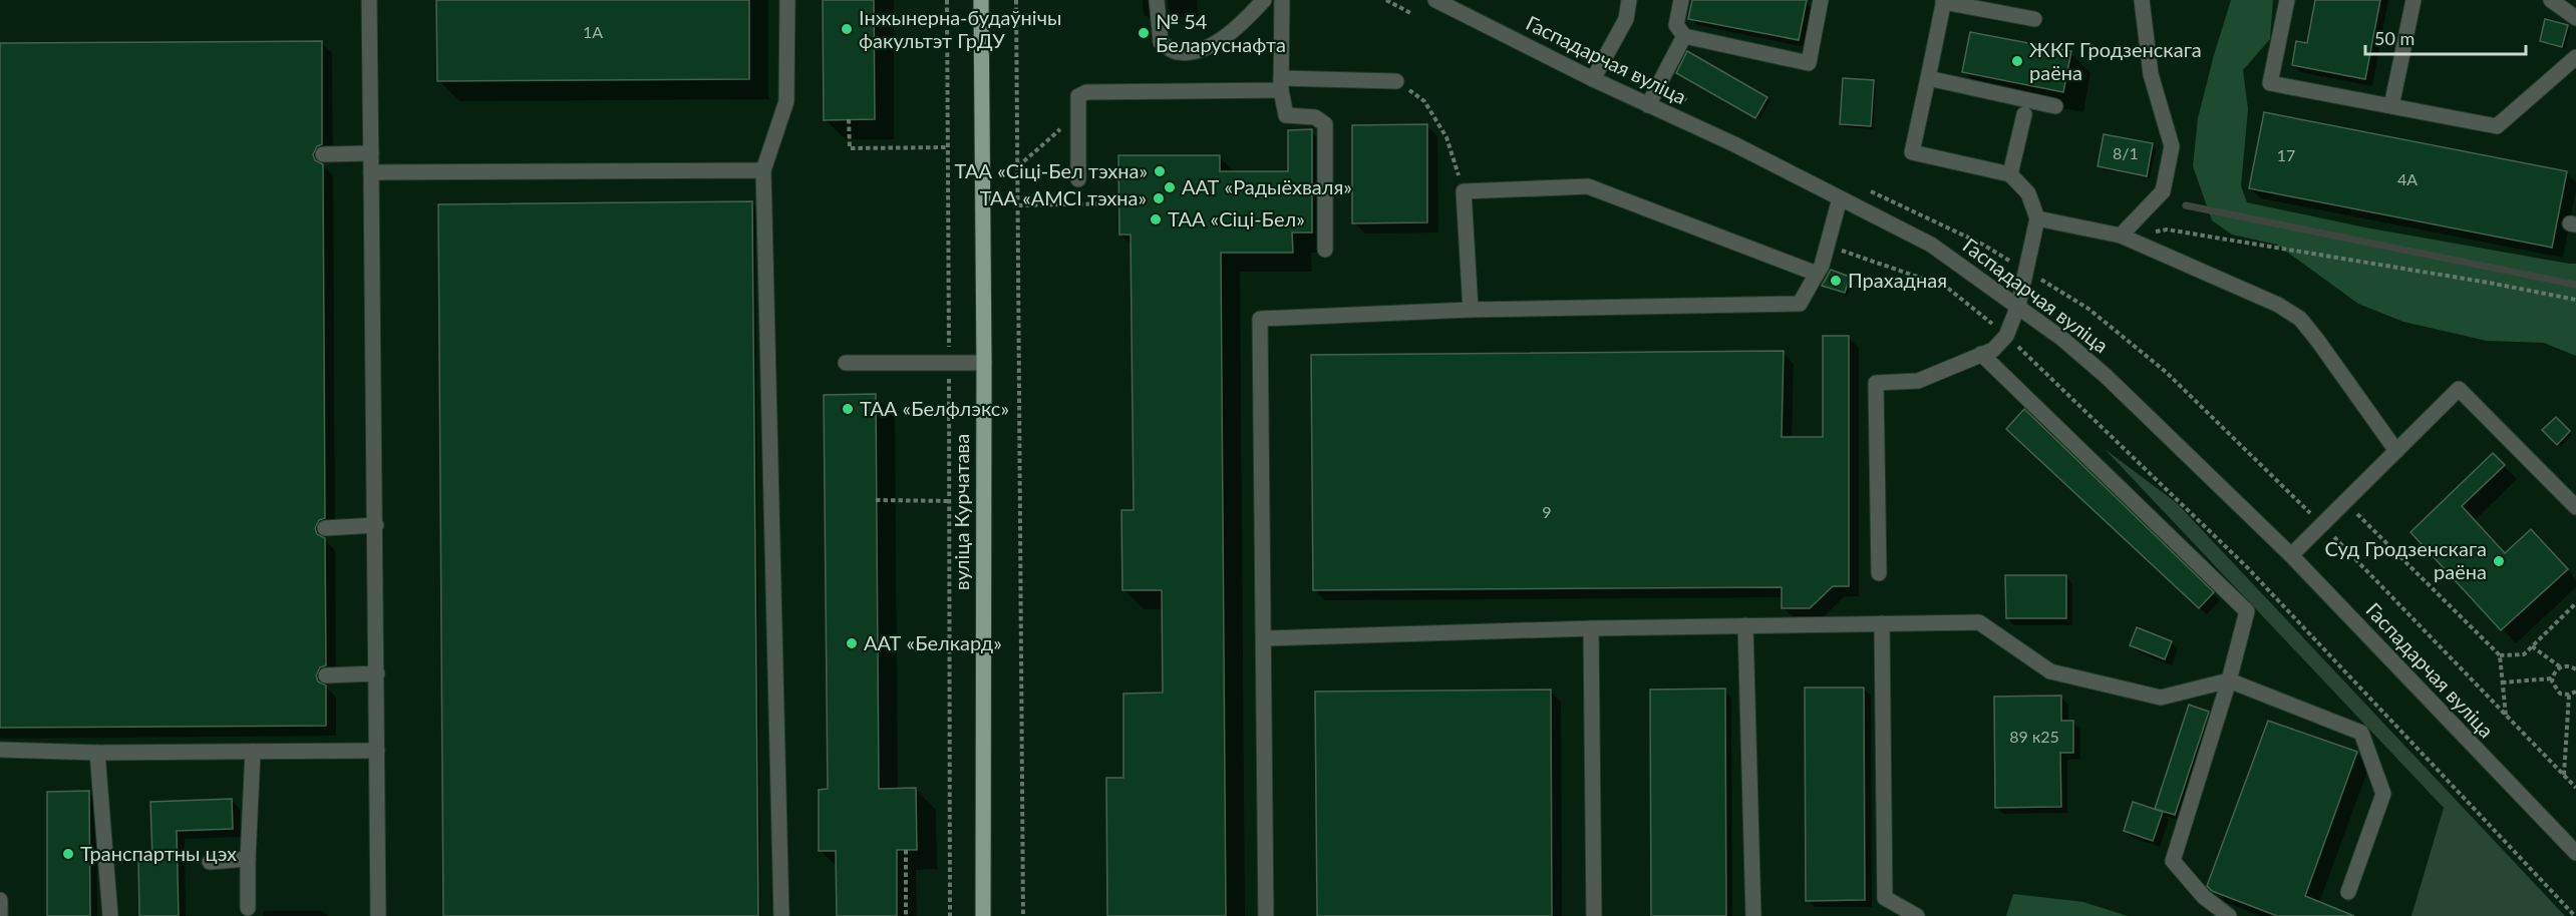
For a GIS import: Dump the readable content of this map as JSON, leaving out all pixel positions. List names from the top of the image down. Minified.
{"streets":{"main road":["вуліца Курчатава"],"street":["Гаспадарчая вуліца"]},"places":["Інжынерна-будаўнічы факультэт ГрДУ","№ 54 Беларуснафта","ЖКГ Гродзенскага раёна","ТАА «Сіці-Бел тэхна»","ААТ «Радыёхваля»","ТАА «АМСІ тэхна»","ТАА «Сіці-Бел»","Прахадная","ТАА «Белфлэкс»","Суд Гродзенскага раёна","ААТ «Белкард»","Транспартны цэх"],"house_numbers":["1А","8/1","17","4А","9","89 к25"],"scale_bar":"50 m"}
